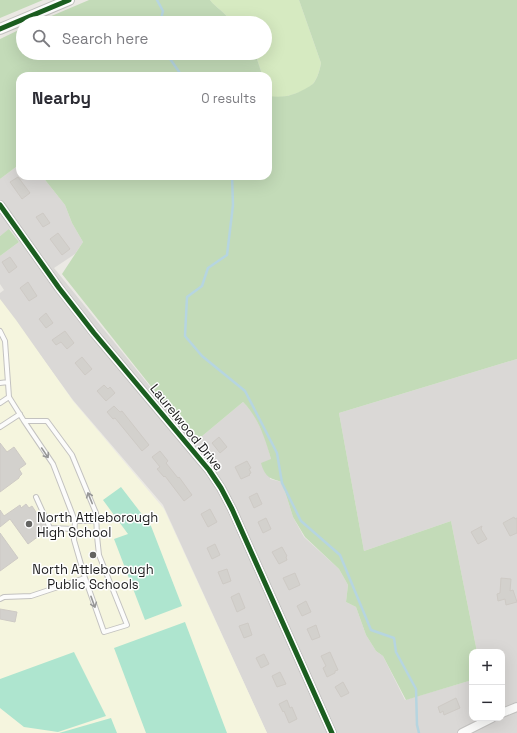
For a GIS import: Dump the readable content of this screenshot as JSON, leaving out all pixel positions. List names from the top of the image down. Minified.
{"streets":{"street":["Laurelwood Drive"]},"places":["North Attleborough High School","North Attleborough Public Schools"],"page":{"search":"Search here","heading":["Nearby","0 results"],"map_buttons":["+","−"]}}
